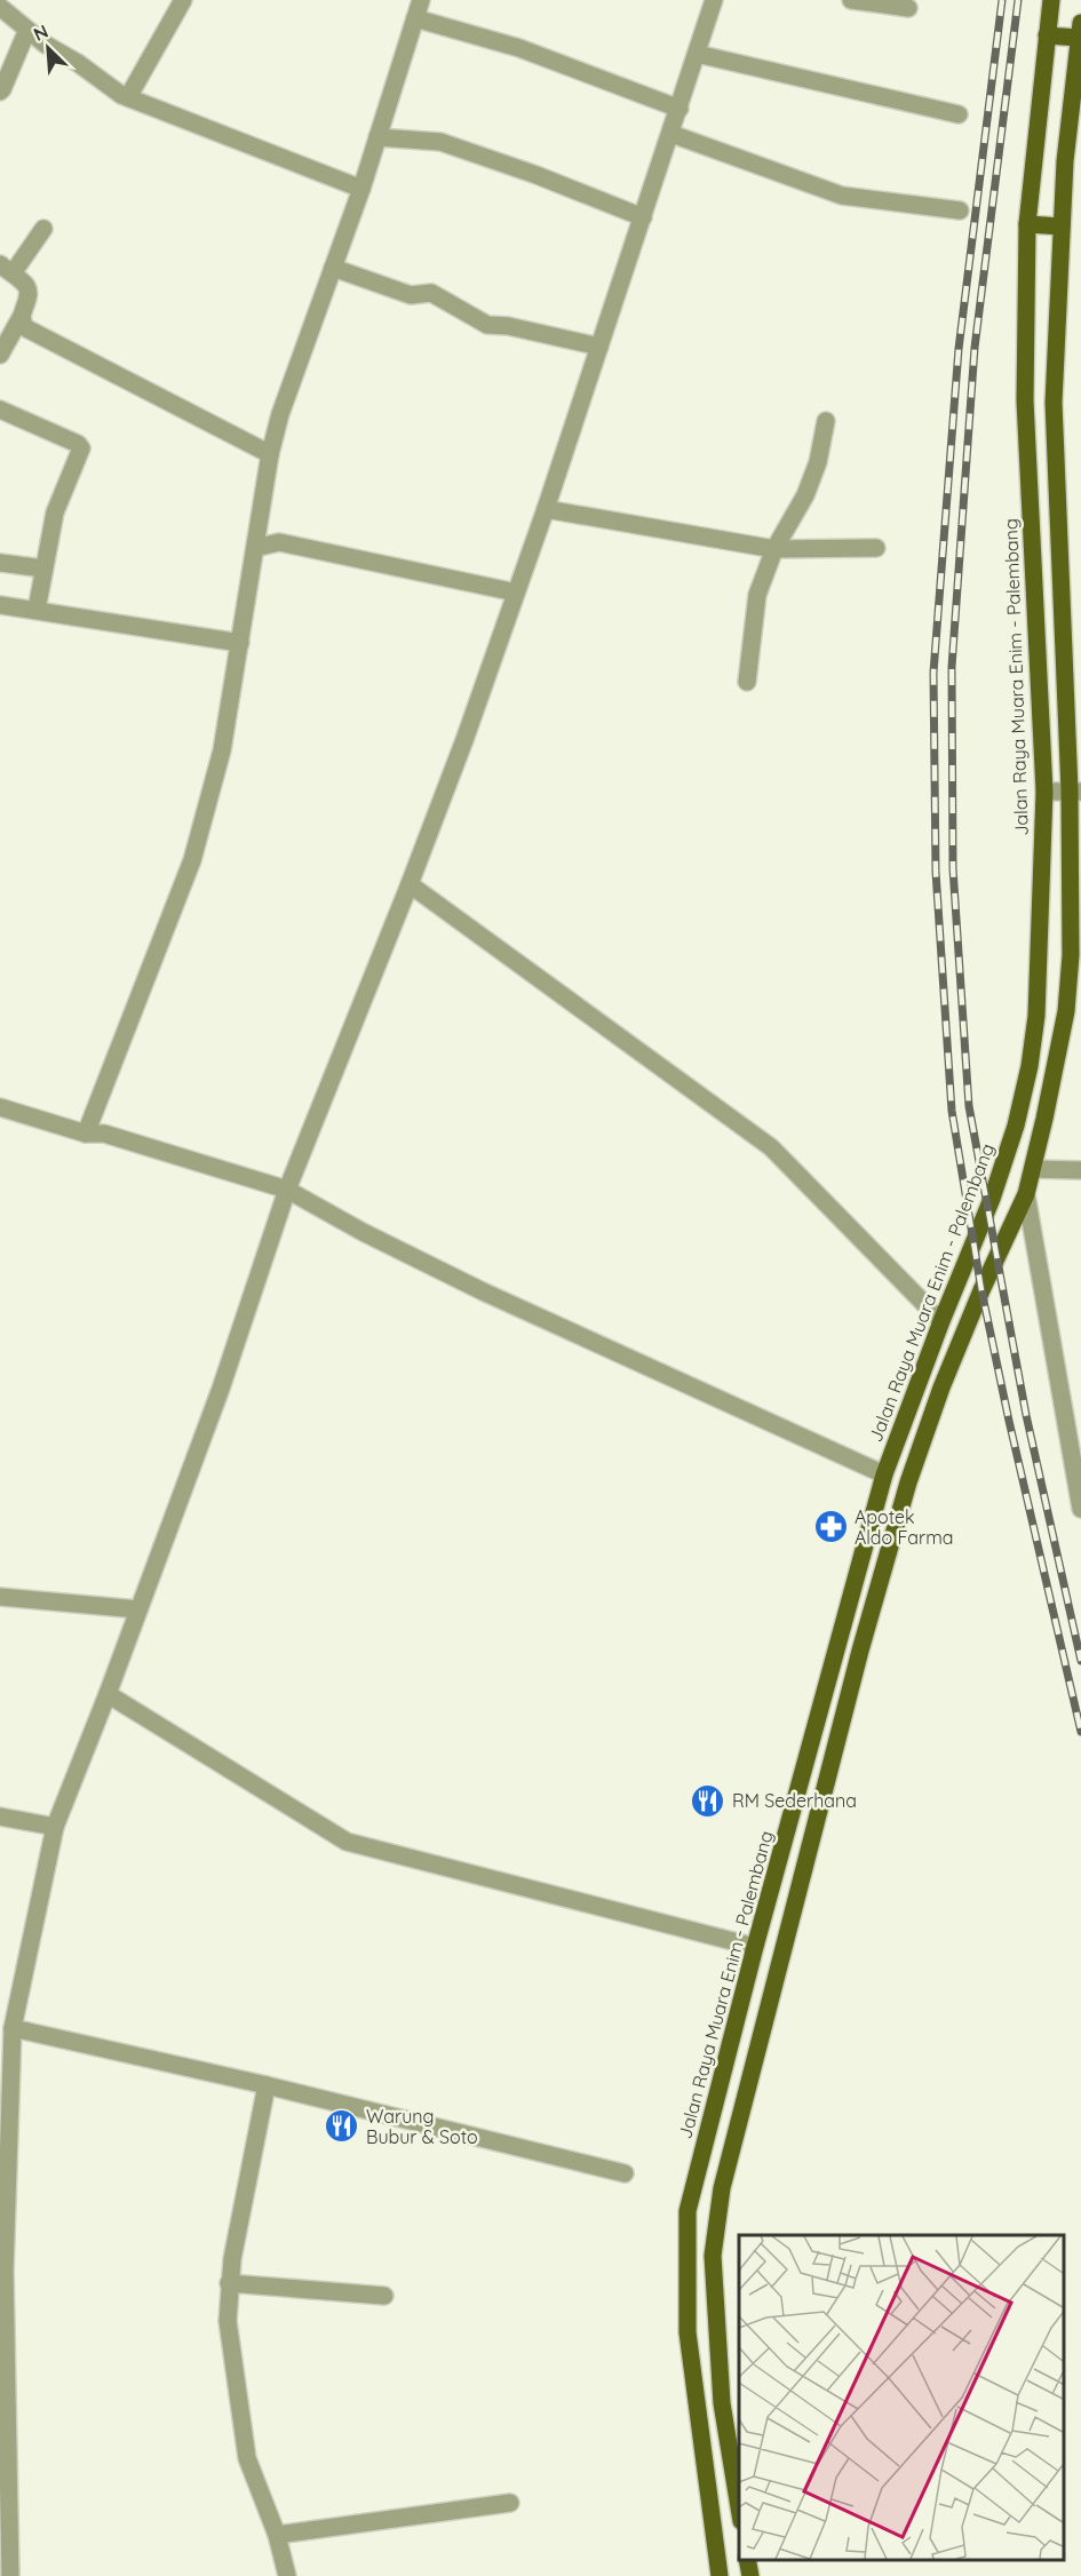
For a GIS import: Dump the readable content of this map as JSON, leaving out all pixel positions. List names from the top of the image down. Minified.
{"streets":{"main road":["Jalan Raya Muara Enim - Palembang"]},"places":{"pharmacy":["Apotek Aldo Farma"],"restaurant":["RM Sederhana","Warung Bubur & Soto"]},"north":"top left"}
